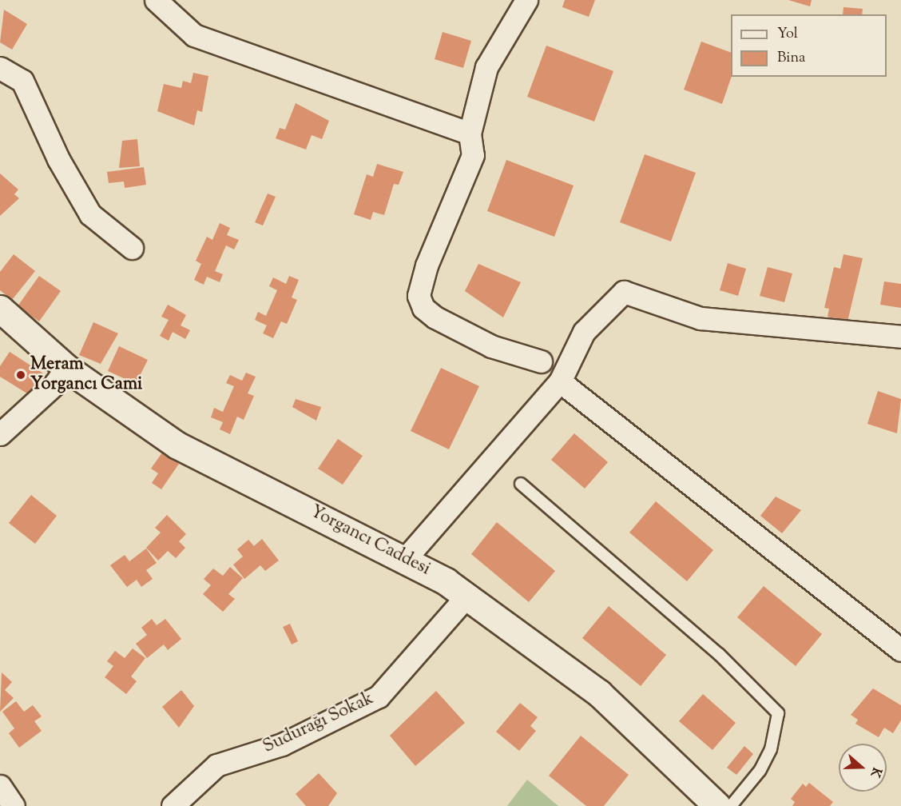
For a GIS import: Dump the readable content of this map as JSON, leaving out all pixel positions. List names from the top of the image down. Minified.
{"streets":{"street":["Yorgancı Caddesi","Sudurağı Sokak"]},"crossings":[["Yorgancı Caddesi","Sudurağı Sokak"]],"places":["Meram Yorgancı Cami"],"legend":["Yol","Bina"],"north":"right"}
